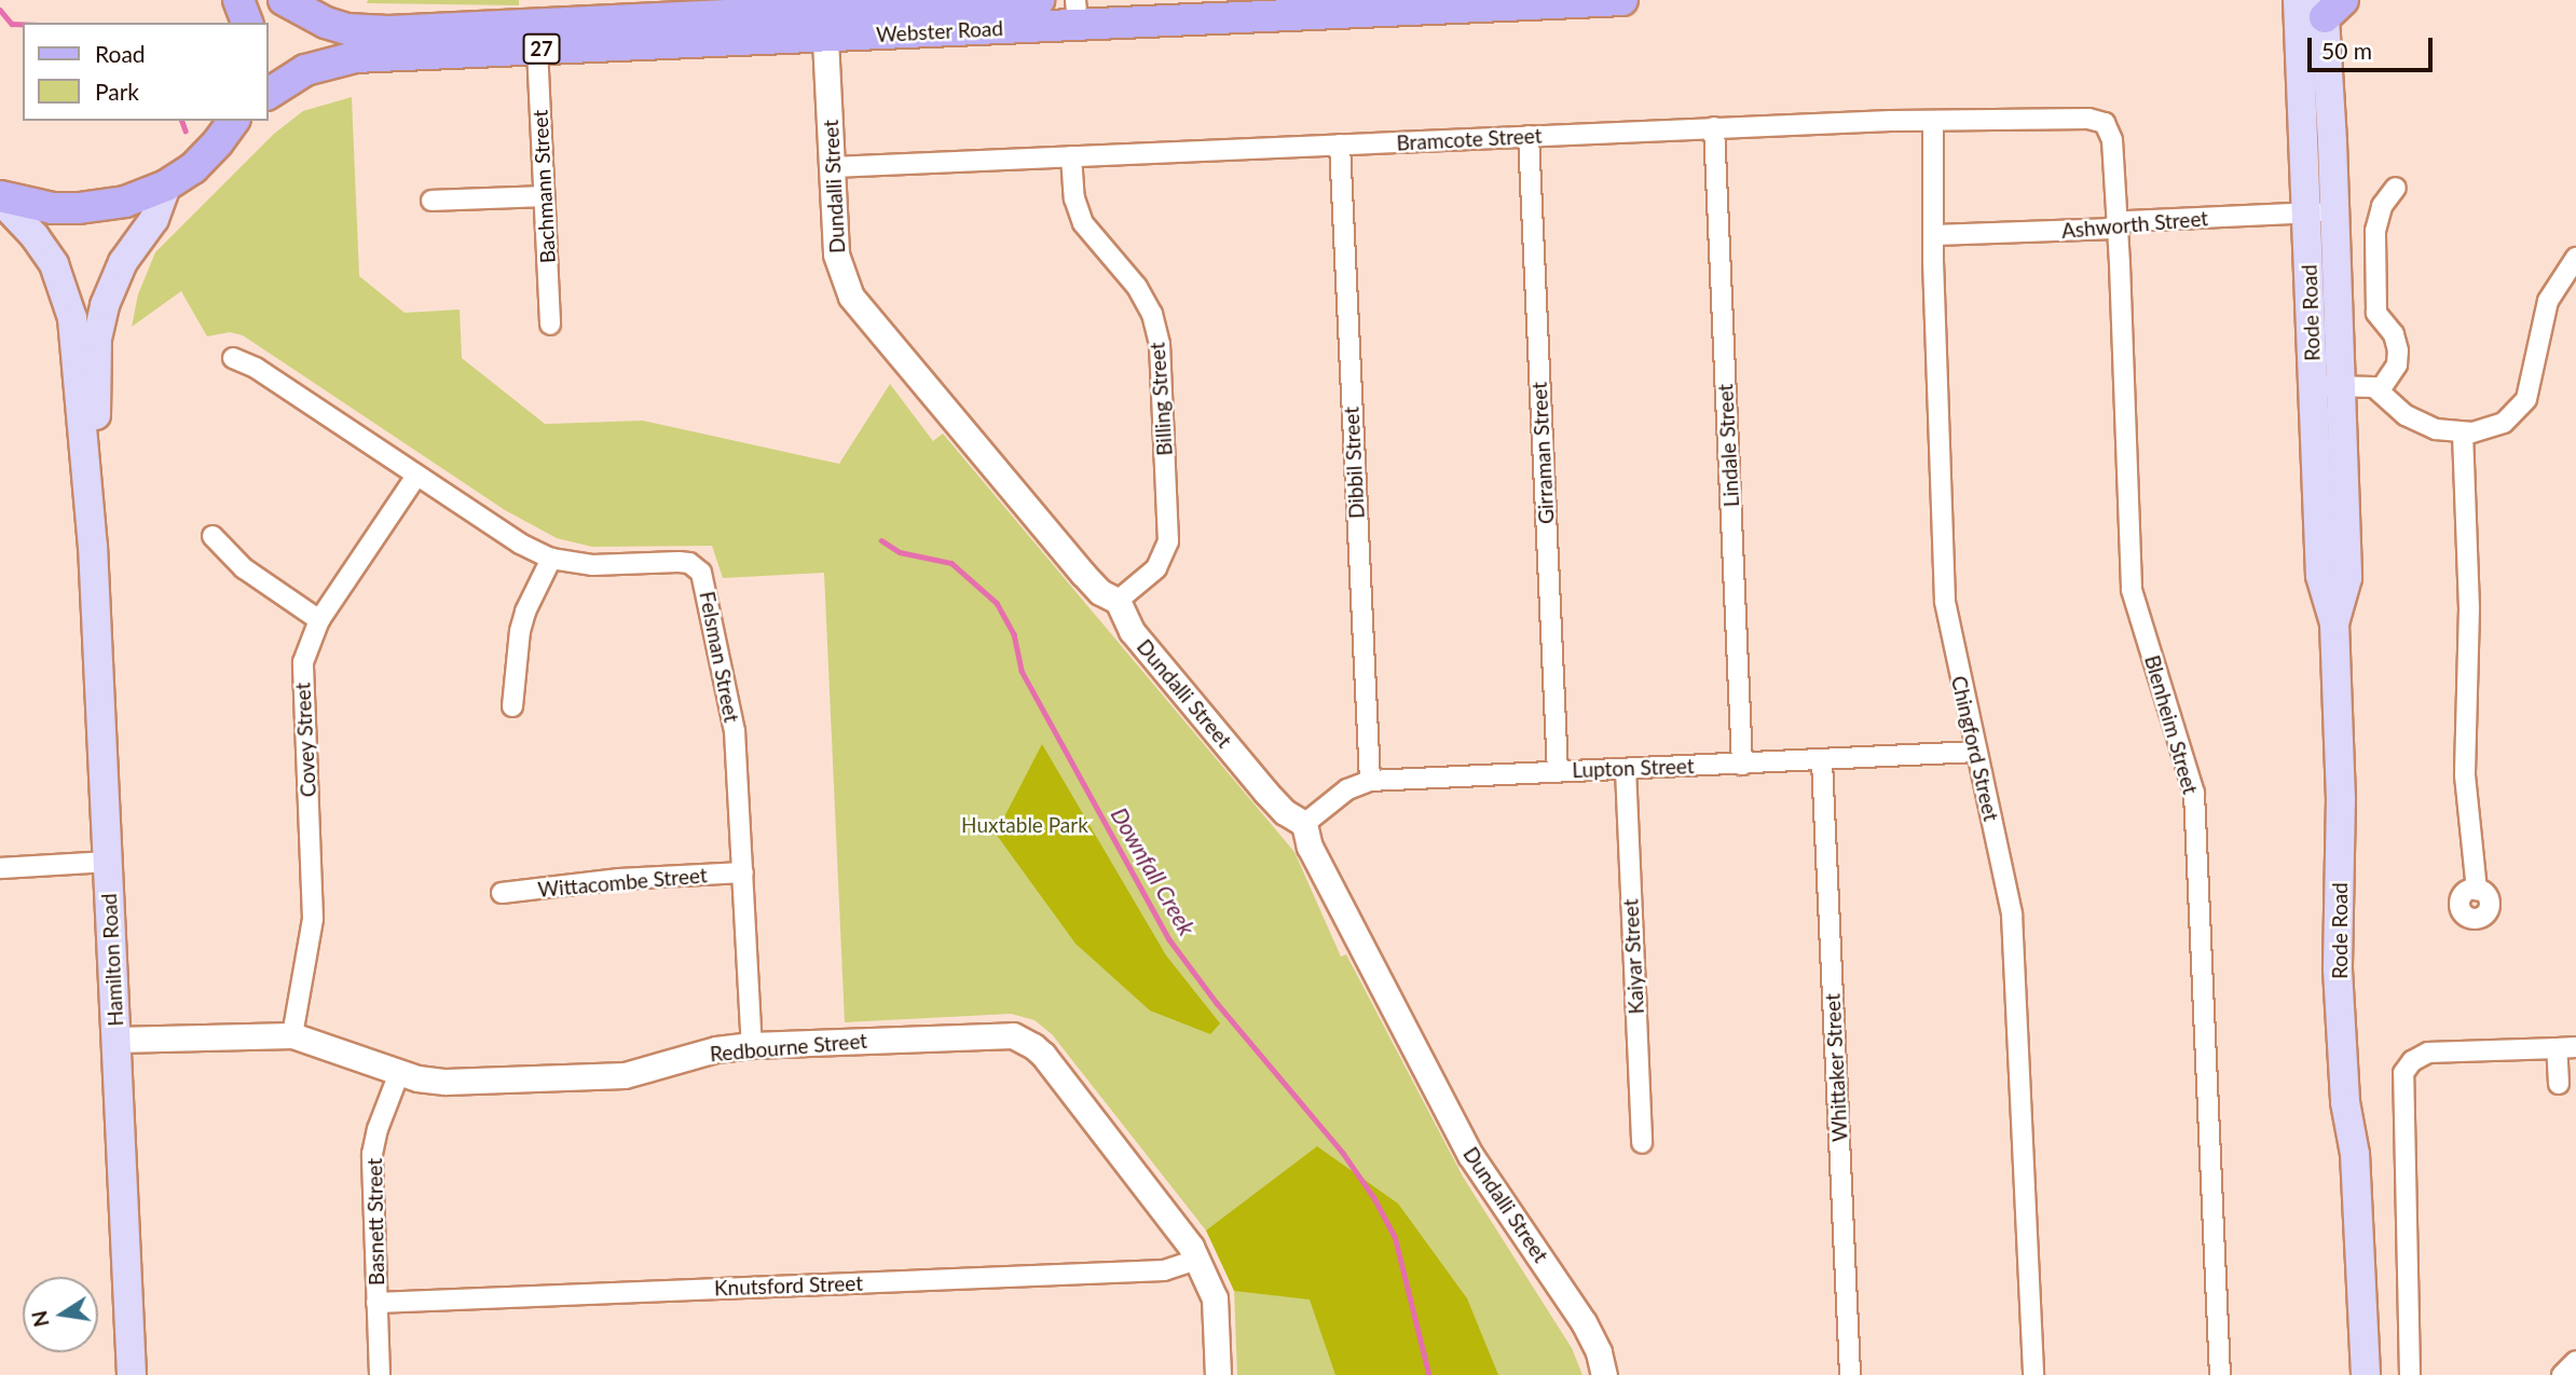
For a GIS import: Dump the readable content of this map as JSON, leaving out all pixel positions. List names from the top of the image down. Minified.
{"streets":{"main road":["Webster Road","27","Rode Road","Hamilton Road"],"street":["Bramcote Street","Bachmann Street","Dundalli Street","Ashworth Street","Billing Street","Lindale Street","Girraman Street","Dibbil Street","Felsman Street","Blenheim Street","Covey Street","Chingford Street","Lupton Street","Wittacombe Street","Kaiyar Street","Redbourne Street","Whittaker Street","Basnett Street","Knutsford Street"]},"crossings":[["Webster Road","Bachmann Street"],["Webster Road","Dundalli Street"],["Bramcote Street","Dundalli Street"],["Bramcote Street","Billing Street"],["Bramcote Street","Lindale Street"],["Bramcote Street","Girraman Street"],["Bramcote Street","Dibbil Street"],["Bramcote Street","Blenheim Street"],["Bramcote Street","Chingford Street"],["Dundalli Street","Billing Street"],["Dundalli Street","Lupton Street"],["Ashworth Street","Rode Road"],["Ashworth Street","Blenheim Street"],["Ashworth Street","Chingford Street"],["Lindale Street","Lupton Street"],["Girraman Street","Lupton Street"],["Dibbil Street","Lupton Street"],["Felsman Street","Covey Street"],["Felsman Street","Wittacombe Street"],["Felsman Street","Redbourne Street"],["Covey Street","Redbourne Street"],["Chingford Street","Lupton Street"],["Lupton Street","Kaiyar Street"],["Lupton Street","Whittaker Street"],["Hamilton Road","Redbourne Street"],["Redbourne Street","Basnett Street"],["Redbourne Street","Knutsford Street"],["Basnett Street","Knutsford Street"]],"water":["Downfall Creek"],"parks":["Huxtable Park"],"legend":["Road","Park"],"scale_bar":"50 m","north":"left"}
